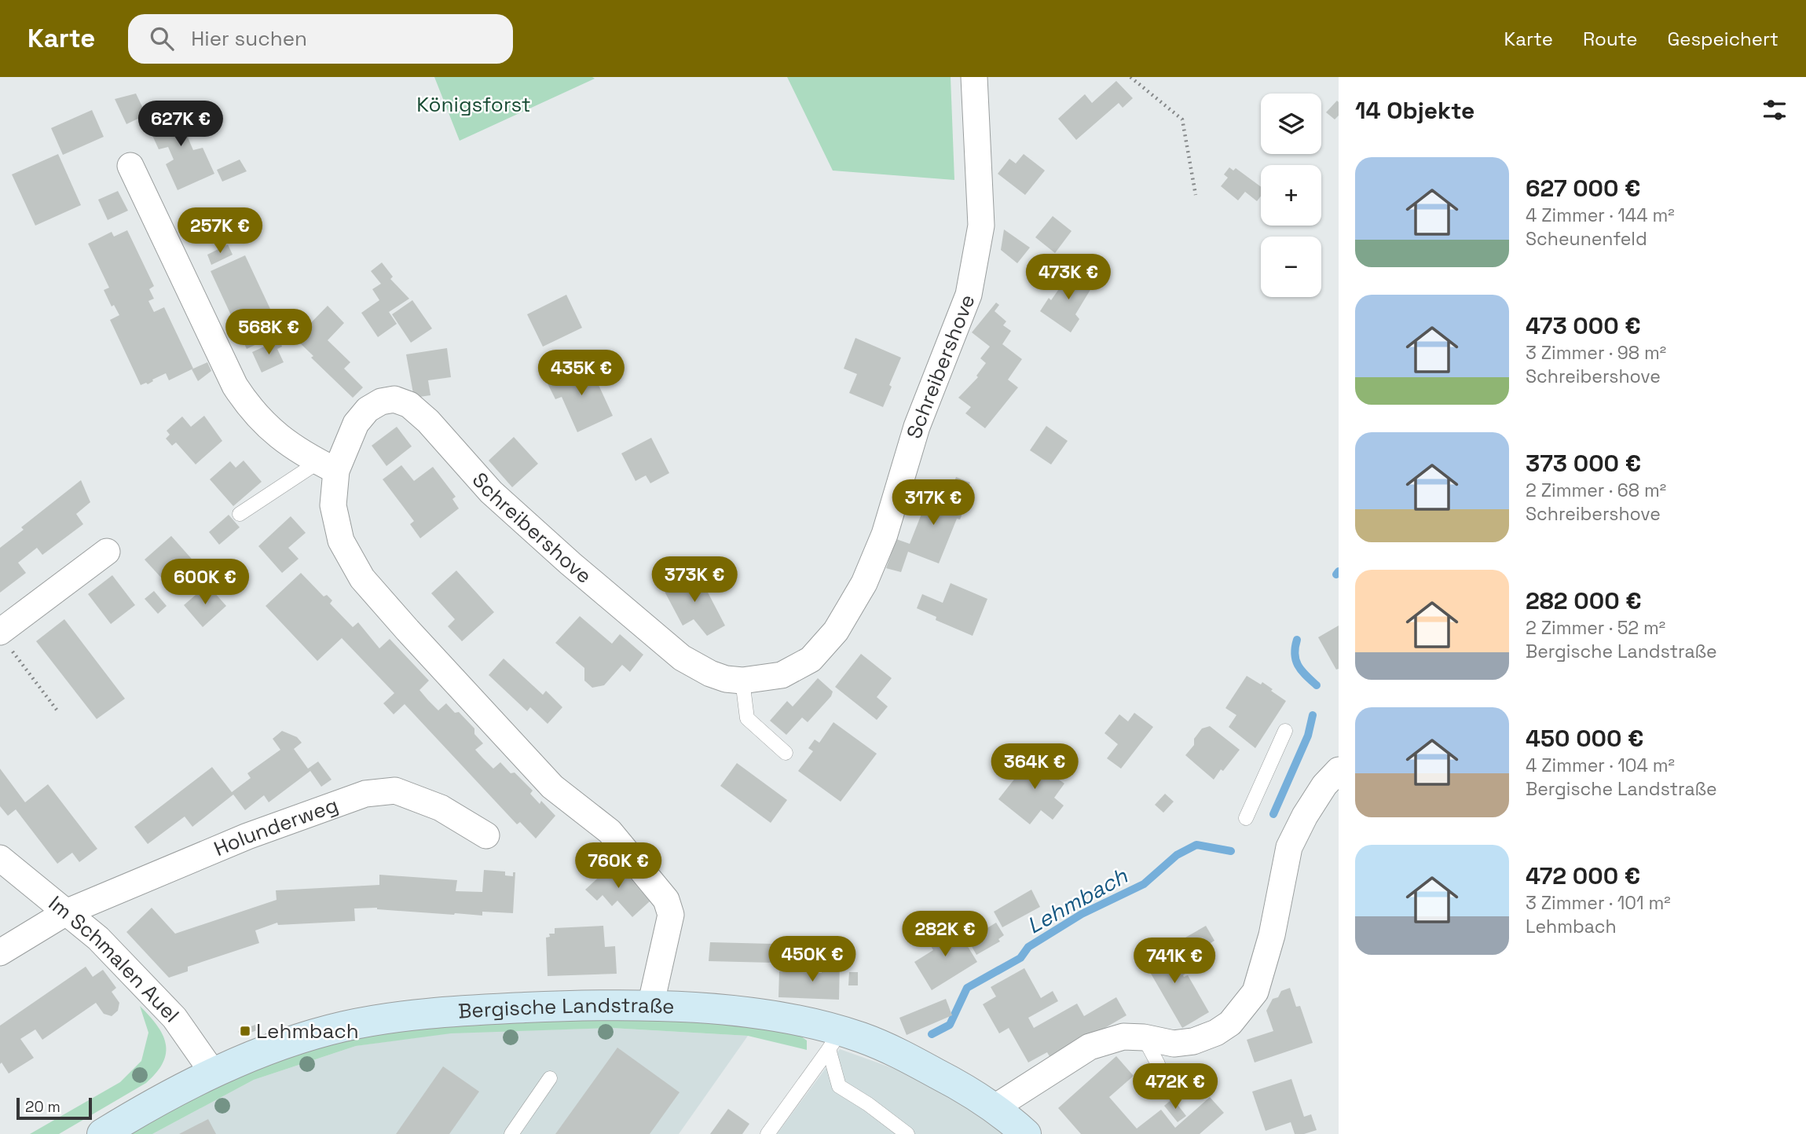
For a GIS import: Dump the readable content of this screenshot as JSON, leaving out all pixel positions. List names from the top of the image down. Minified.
{"streets":{"main road":["Bergische Landstraße"],"street":["Schreibershove","Holunderweg","Im Schmalen Auel"]},"crossings":[["Schreibershove","Bergische Landstraße"],["Holunderweg","Im Schmalen Auel"],["Im Schmalen Auel","Bergische Landstraße"]],"water":["Lehmbach"],"parks":["Königsforst"],"places":{"transit":["Lehmbach"]},"scale_bar":"20 m","page":{"header":"Karte","search":"Hier suchen","nav":["Karte","Route","Gespeichert"],"heading":"14 Objekte","map_buttons":["+","−"],"price":["627K €","257K €","473K €","568K €","435K €","317K €","373K €","600K €","364K €","760K €","282K €","450K €","741K €","472K €"],"list":[{"name":"627 000 €","note":"4 Zimmer · 144 m² · Scheunenfeld"},{"name":"473 000 €","note":"3 Zimmer · 98 m² · Schreibershove"},{"name":"373 000 €","note":"2 Zimmer · 68 m² · Schreibershove"},{"name":"282 000 €","note":"2 Zimmer · 52 m² · Bergische Landstraße"},{"name":"450 000 €","note":"4 Zimmer · 104 m² · Bergische Landstraße"},{"name":"472 000 €","note":"3 Zimmer · 101 m² · Lehmbach"}],"scale":"20 m"}}
